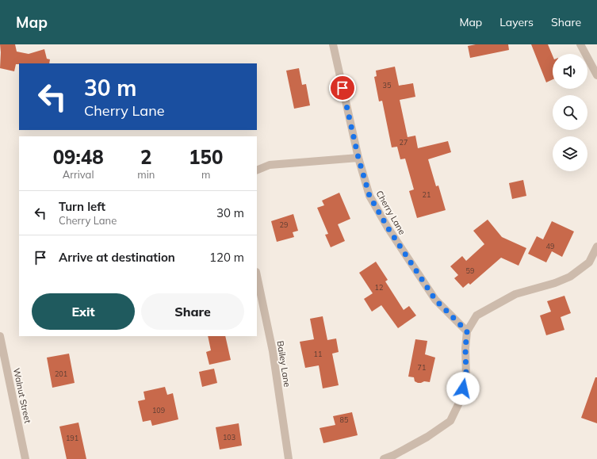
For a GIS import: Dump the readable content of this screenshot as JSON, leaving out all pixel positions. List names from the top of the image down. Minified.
{"streets":{"street":["Cherry Lane","Bailey Lane","Walnut Street"]},"house_numbers":["35","27","21","29","49","59","12","11","71","201","109","85","103","191"],"page":{"header":"Map","nav":["Map","Layers","Share"],"turn":["30 m","Cherry Lane"],"eta":["09:48","Arrival","2","min","150","m"],"list":[{"name":"Turn left","note":"Cherry Lane","value":"30 m"},{"name":"Arrive at destination","value":"120 m"}],"buttons":["Exit","Share"]}}
